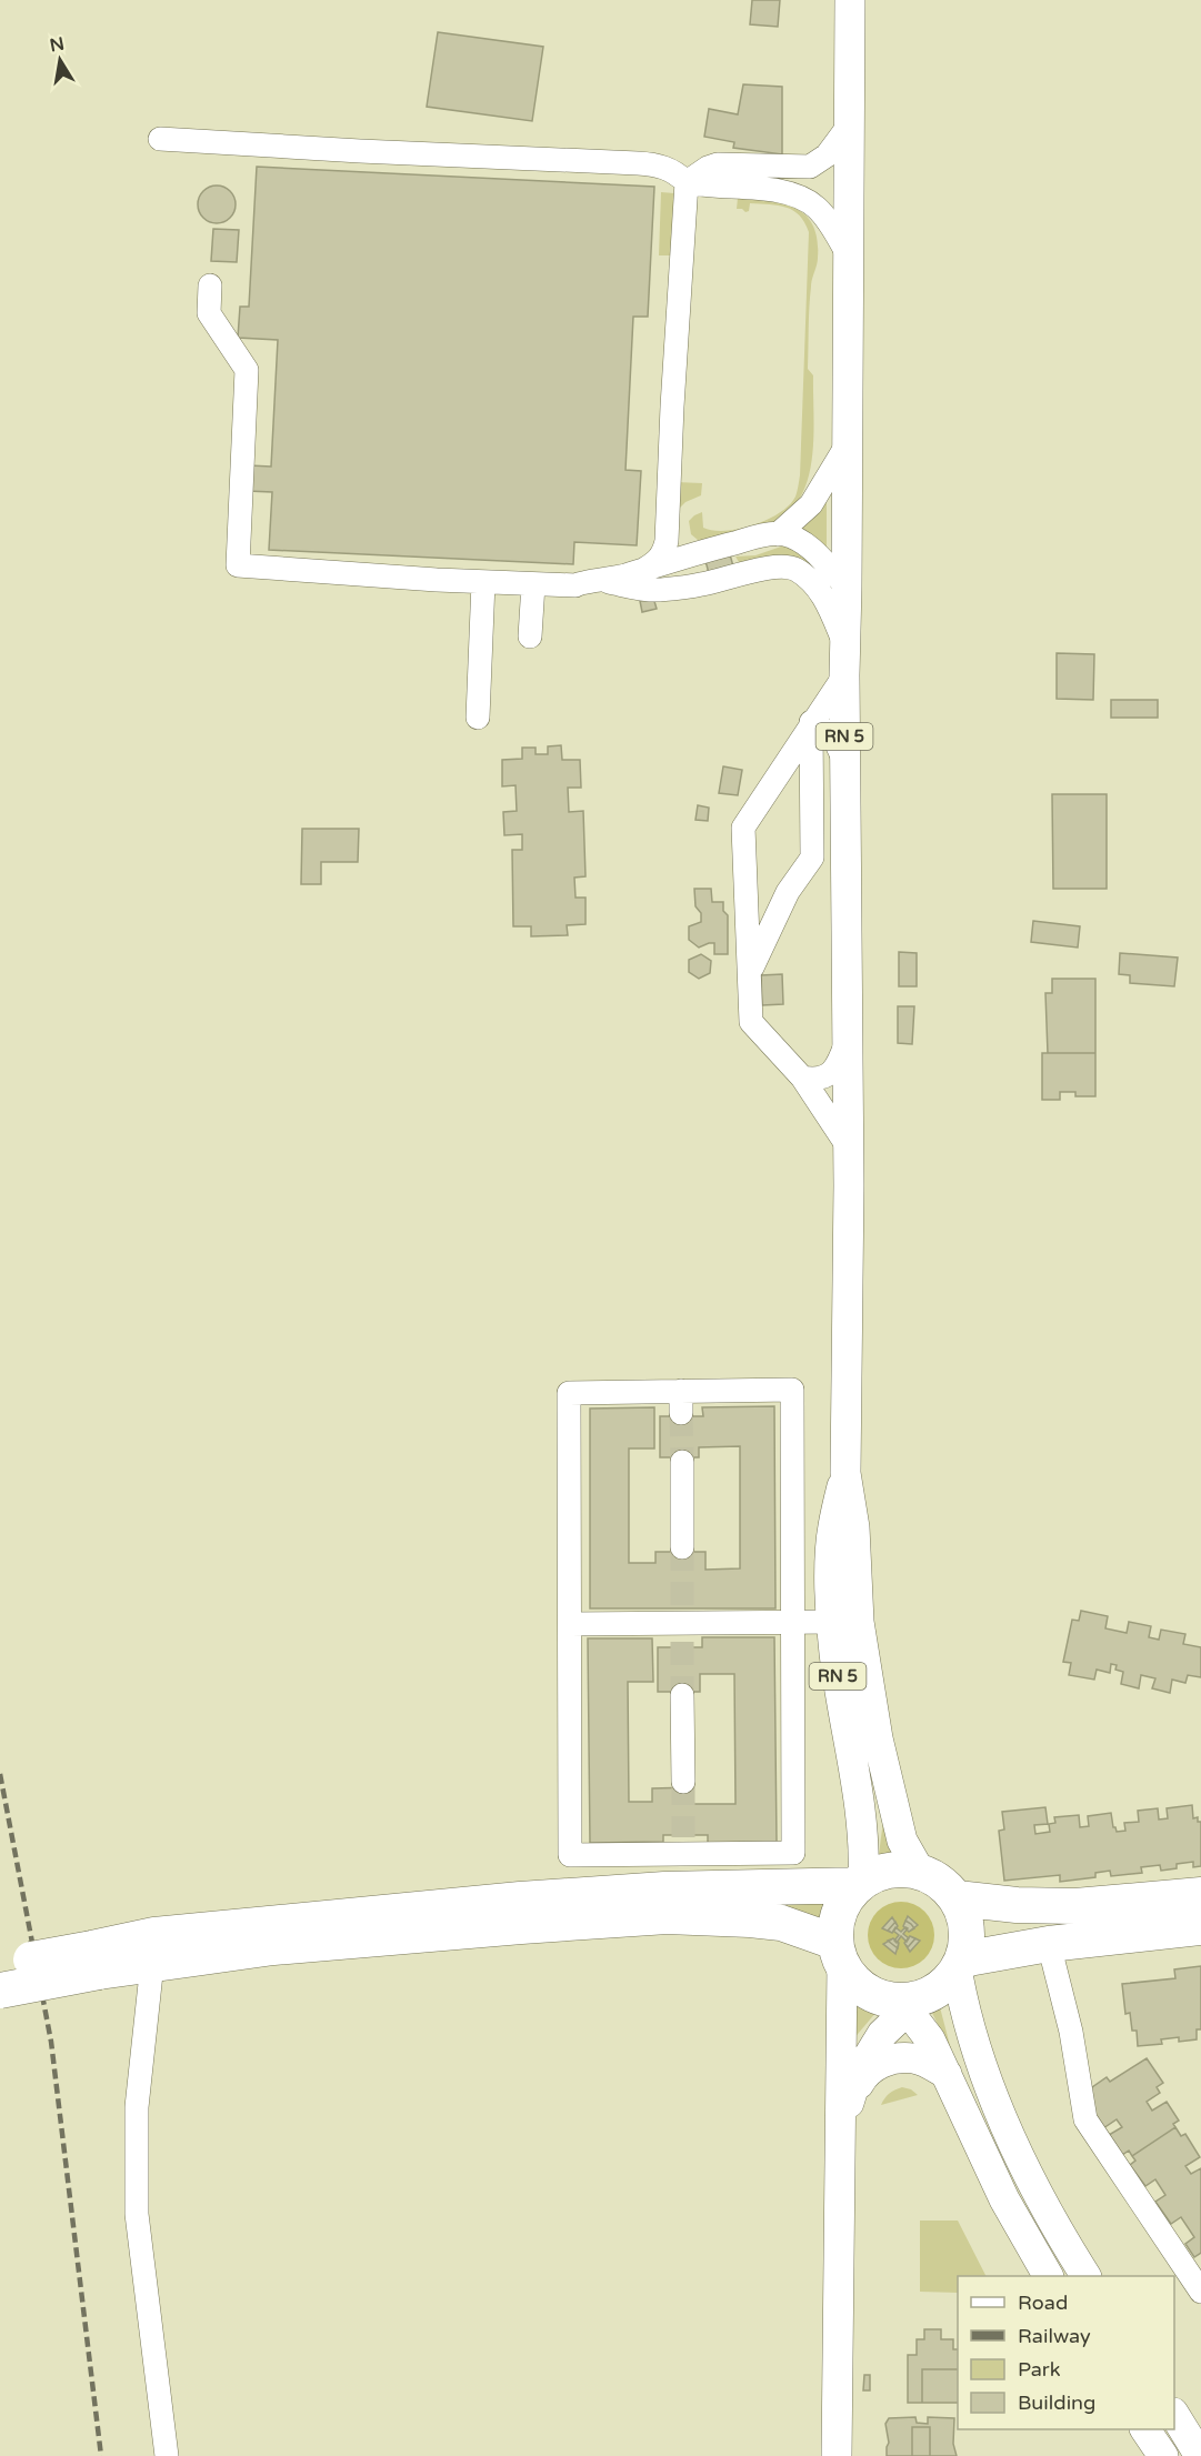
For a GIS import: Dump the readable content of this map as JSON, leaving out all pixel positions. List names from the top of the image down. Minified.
{"streets":{"main road":["RN 5"]},"legend":["Road","Railway","Park","Building"],"north":"top"}
